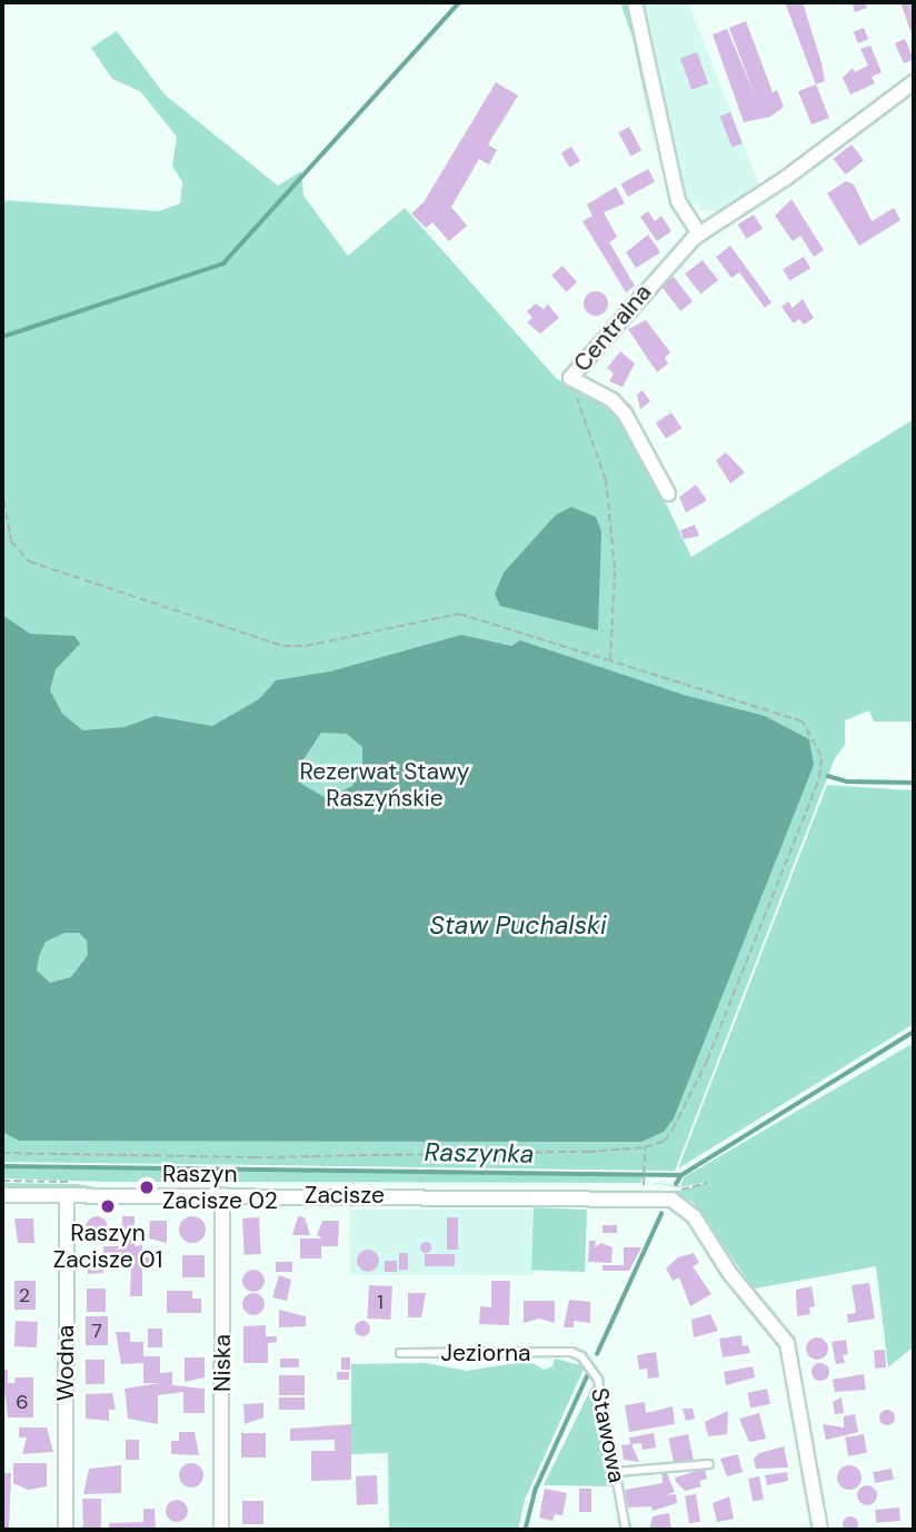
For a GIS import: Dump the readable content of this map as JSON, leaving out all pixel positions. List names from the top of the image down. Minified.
{"streets":{"street":["Centralna","Zacisze","Wodna","Niska"],"lane":["Jeziorna","Stawowa"]},"crossings":[["Zacisze","Wodna"],["Zacisze","Niska"],["Jeziorna","Stawowa"]],"water":["Staw Puchalski","Raszynka"],"parks":["Rezerwat Stawy Raszyńskie"],"places":["Raszyn Zacisze 02","Raszyn Zacisze 01"],"house_numbers":["2","1","7","6"]}
